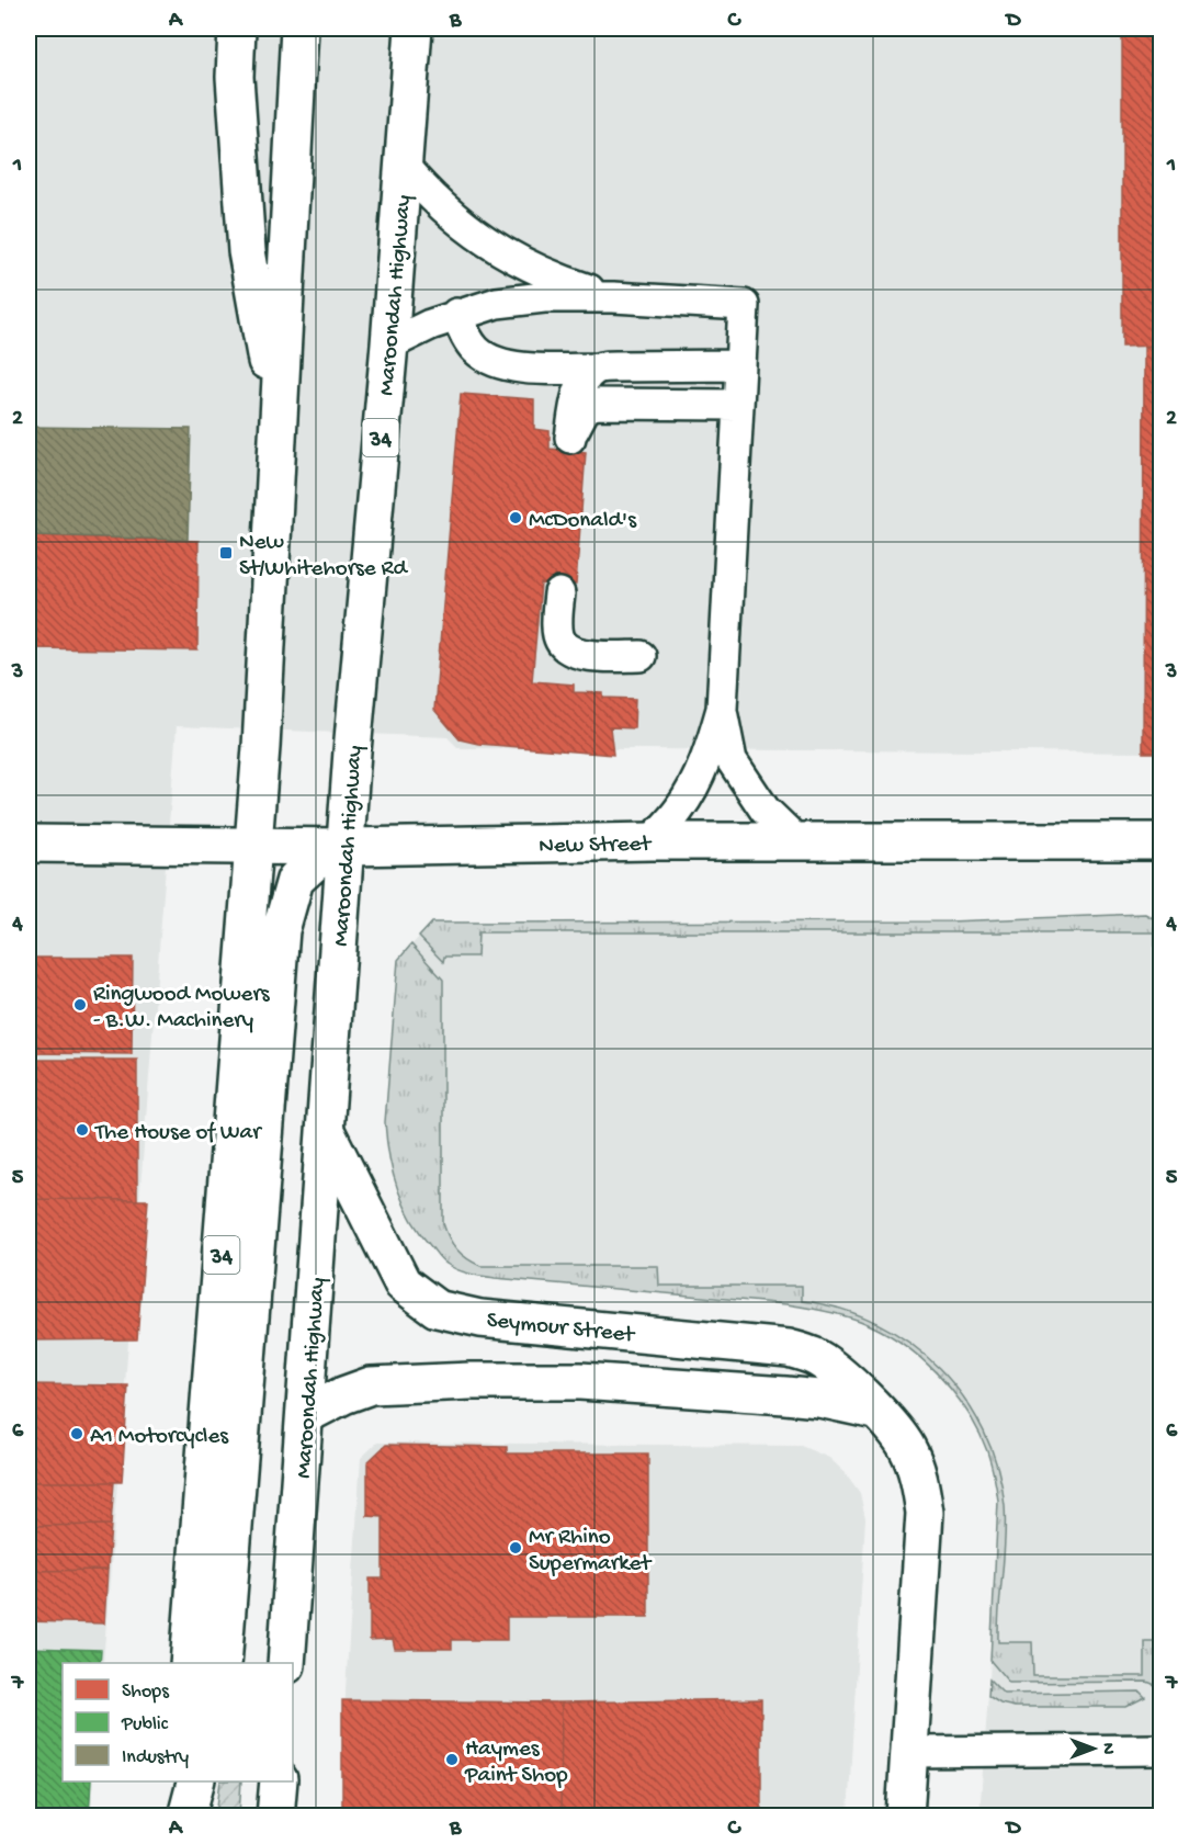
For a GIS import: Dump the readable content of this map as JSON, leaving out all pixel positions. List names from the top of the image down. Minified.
{"streets":{"main road":["Maroondah Highway","34","New Street","Seymour Street"]},"crossings":[["Maroondah Highway","New Street"],["Maroondah Highway","Seymour Street"],["34","New Street"]],"places":{"other":["McDonald's","Ringwood Mowers - B.W. Machinery","The House of War","A1 Motorcycles","Mr Rhino Supermarket","Haymes Paint Shop"],"transit":["New St/Whitehorse Rd"]},"legend":["Shops","Public","Industry"],"north":"right","grid":{"columns":["A","B","C","D"],"rows":["1","2","3","4","5","6","7"]}}
